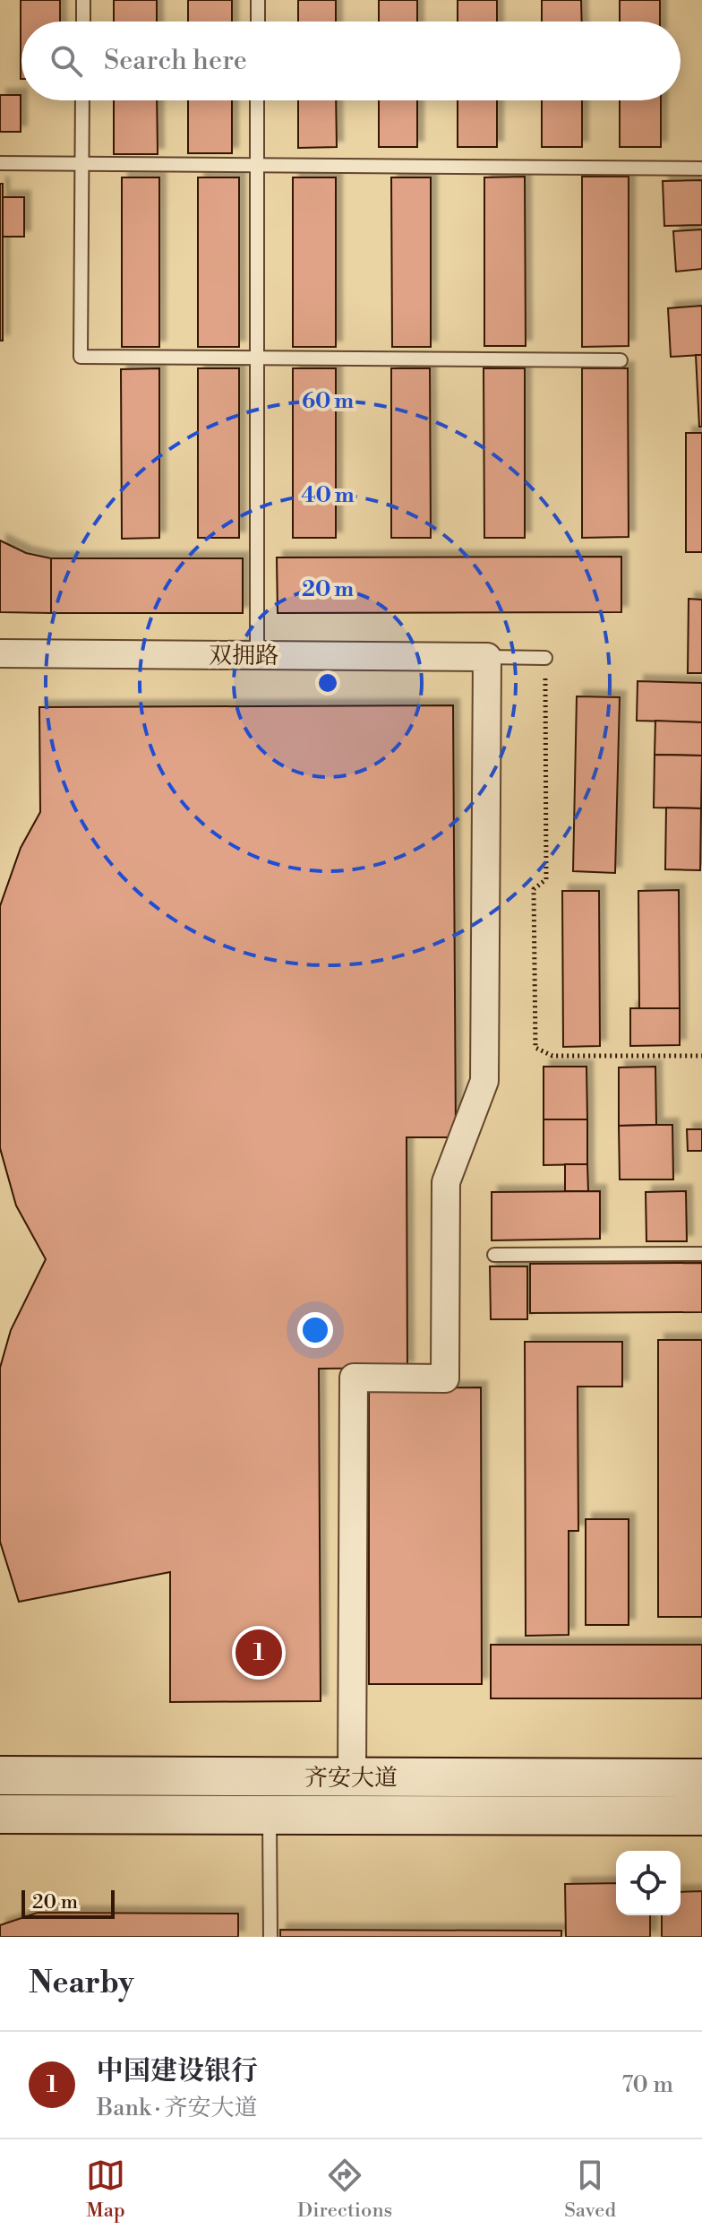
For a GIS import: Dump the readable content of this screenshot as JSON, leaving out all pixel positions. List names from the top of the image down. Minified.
{"streets":{"main road":["齐安大道"],"street":["双拥路"]},"scale_bar":"20 m","page":{"search":"Search here","pins":"1","scale":"20 m","heading":"Nearby","list":[{"mark":"1","name":"中国建设银行","note":"Bank · 齐安大道","value":"70 m"}],"nav":["Map","Directions","Saved"]},"rings":["60 m","40 m","20 m"]}
